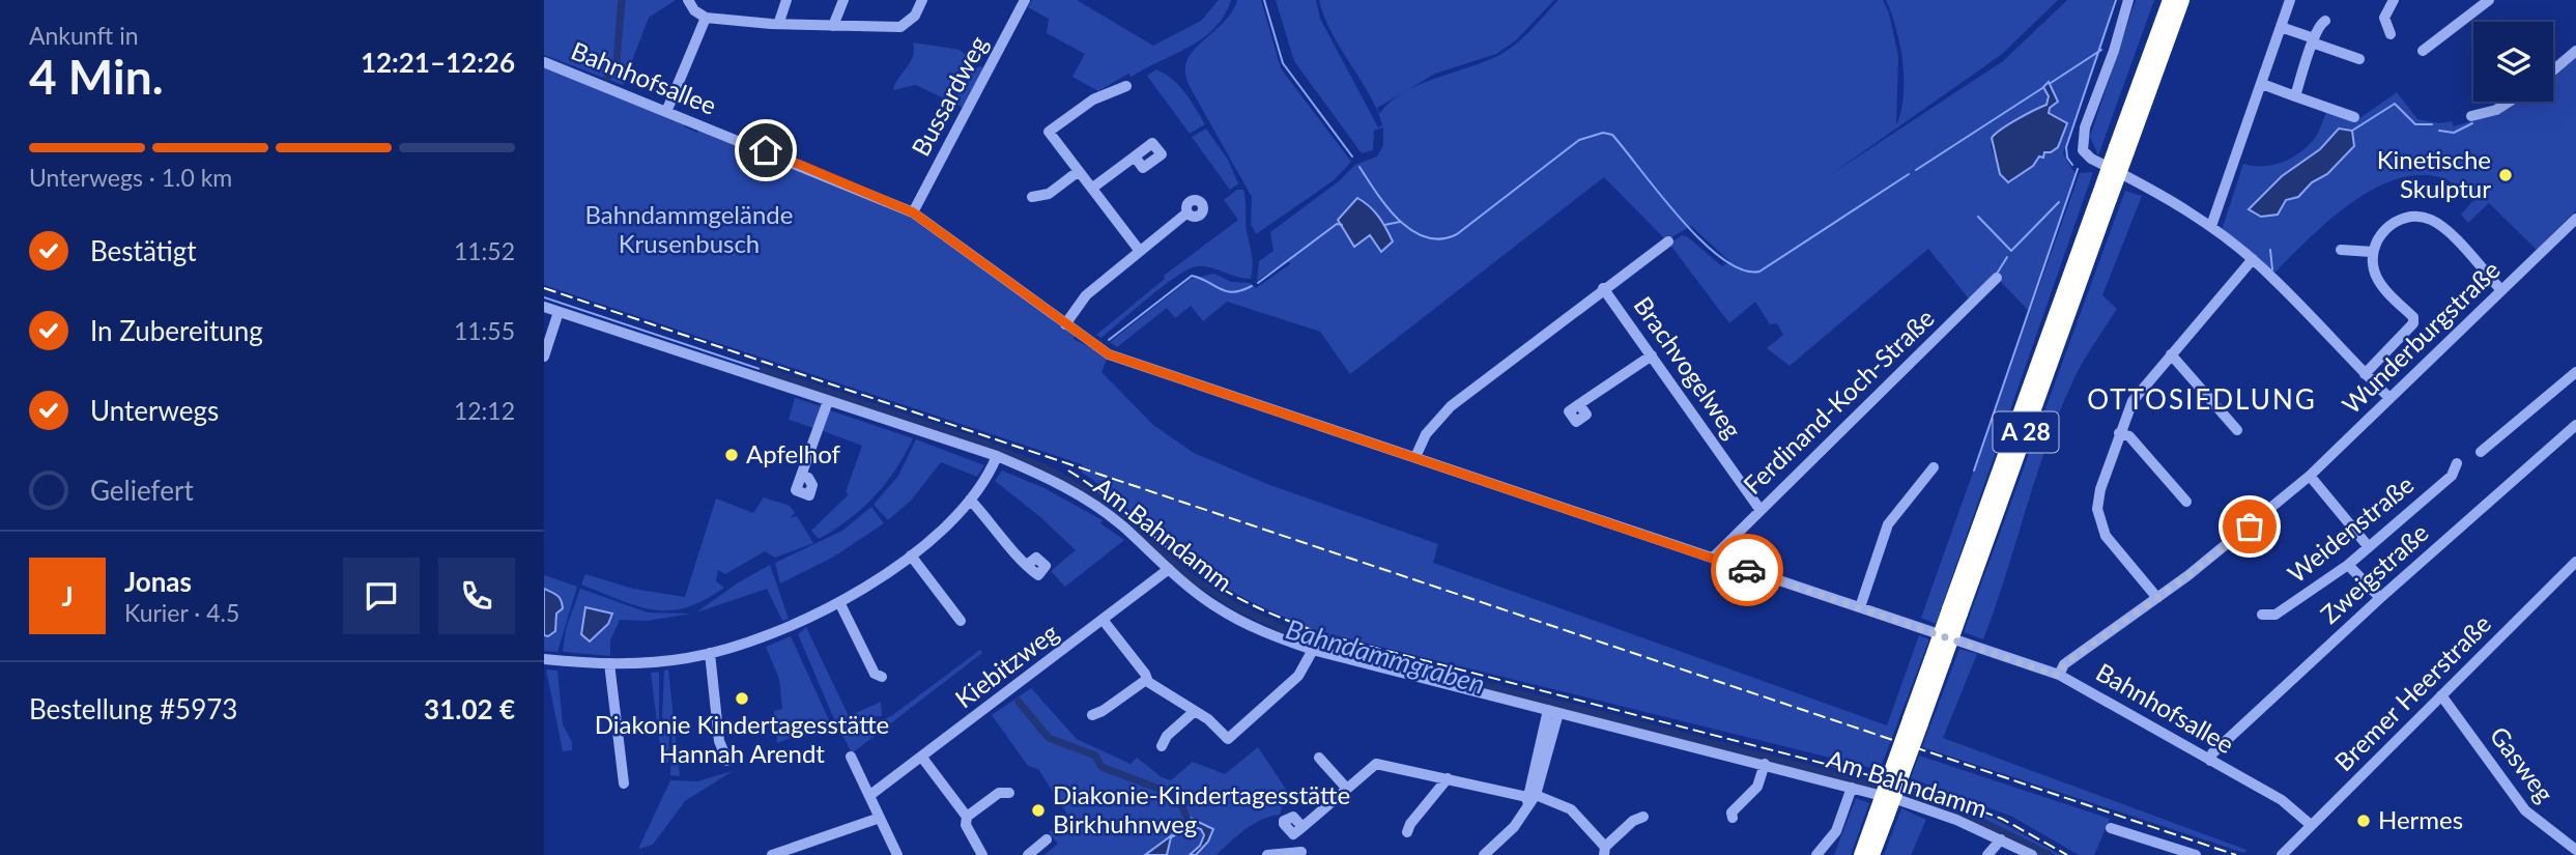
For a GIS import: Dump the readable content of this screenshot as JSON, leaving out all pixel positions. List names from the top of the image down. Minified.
{"streets":{"highway":["A 28"],"street":["Bahnhofsallee","Bussardweg","Wunderburgstraße","Brachvogelweg","Ferdinand-Koch-Straße","Weidenstraße","Am Bahndamm","Zweigstraße","Kiebitzweg","Bremer Heerstraße","Gasweg"]},"crossings":[["Bahnhofsallee","Bussardweg"],["Bahnhofsallee","Wunderburgstraße"],["Bahnhofsallee","Brachvogelweg"],["Bahnhofsallee","Ferdinand-Koch-Straße"],["Bahnhofsallee","Zweigstraße"],["Bahnhofsallee","Bremer Heerstraße"],["Brachvogelweg","Ferdinand-Koch-Straße"],["Am Bahndamm","Kiebitzweg"],["Bremer Heerstraße","Gasweg"]],"districts":["OTTOSIEDLUNG"],"water":["Bahndammgraben"],"parks":["Bahndammgelände Krusenbusch"],"places":["Kinetische Skulptur","Apfelhof","Diakonie Kindertagesstätte Hannah Arendt","Diakonie-Kindertagesstätte Birkhuhnweg","Hermes"],"page":{"heading":["4 Min.","Ankunft in","12:21–12:26"],"panel":["Jonas","Kurier · 4.5","Bestellung #5973","31.02 €"],"bar":"Unterwegs · 1.0 km","list":[["Bestätigt","11:52"],["In Zubereitung","11:55"],["Unterwegs","12:12"],"Geliefert"],"round":"J"}}
